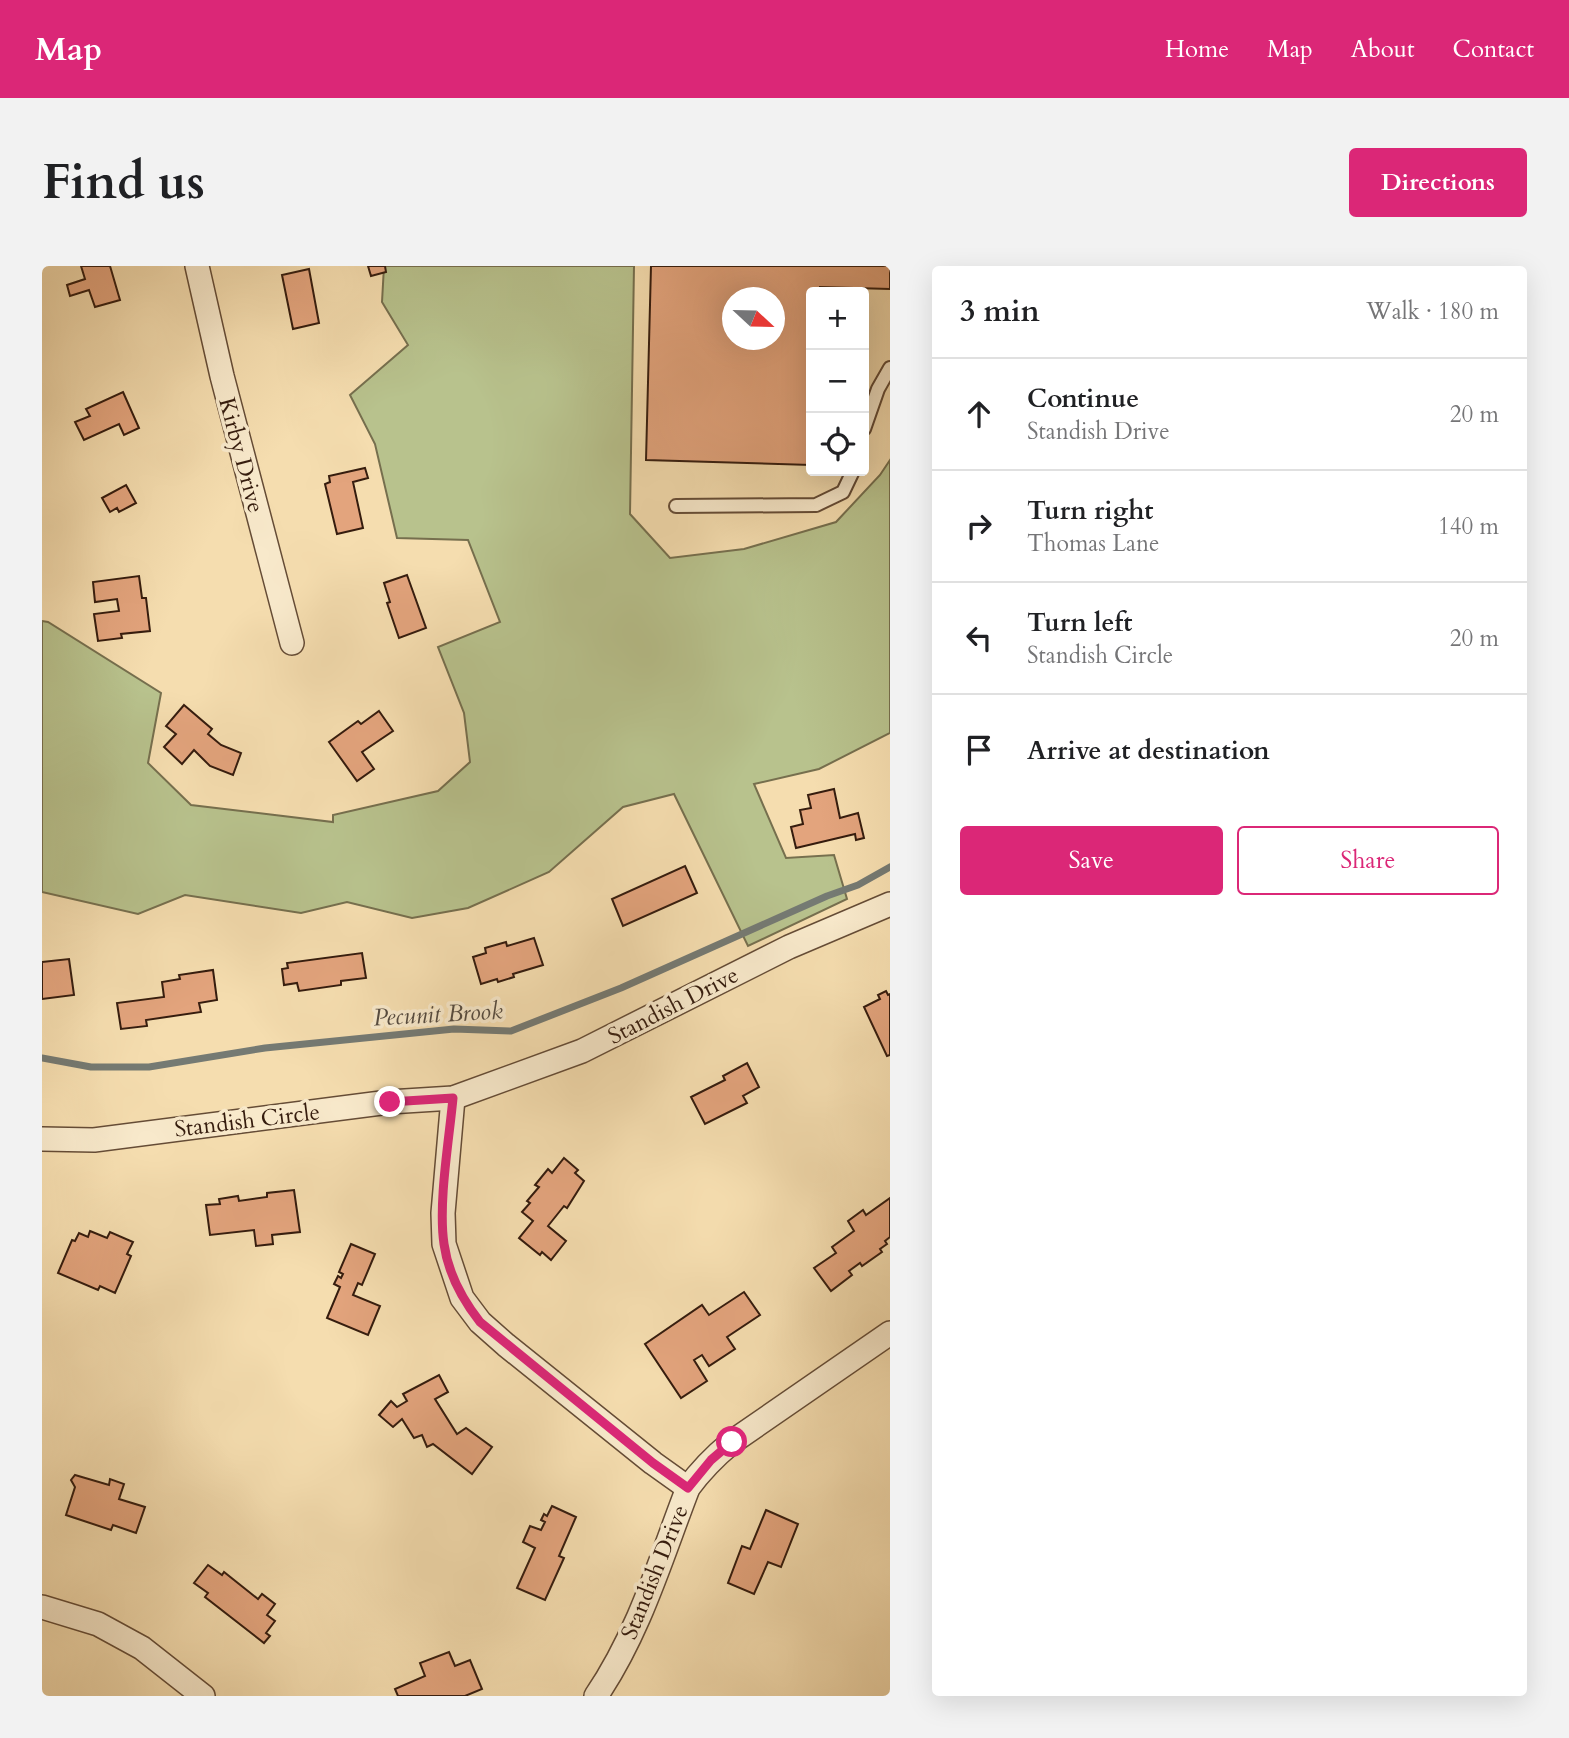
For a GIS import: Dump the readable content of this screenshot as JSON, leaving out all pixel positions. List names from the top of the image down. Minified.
{"streets":{"street":["Kirby Drive","Standish Drive","Standish Circle"]},"crossings":[["Standish Drive","Standish Circle"]],"water":["Pecunit Brook"],"north":"right","page":{"header":"Map","nav":["Home","Map","About","Contact"],"buttons":["Directions",["Save","Share"]],"title":"Find us","heading":["3 min","Walk · 180 m"],"map_buttons":["+","−"],"list":[["Continue","Standish Drive","20 m"],["Turn right","Thomas Lane","140 m"],["Turn left","Standish Circle","20 m"],"Arrive at destination"]}}
